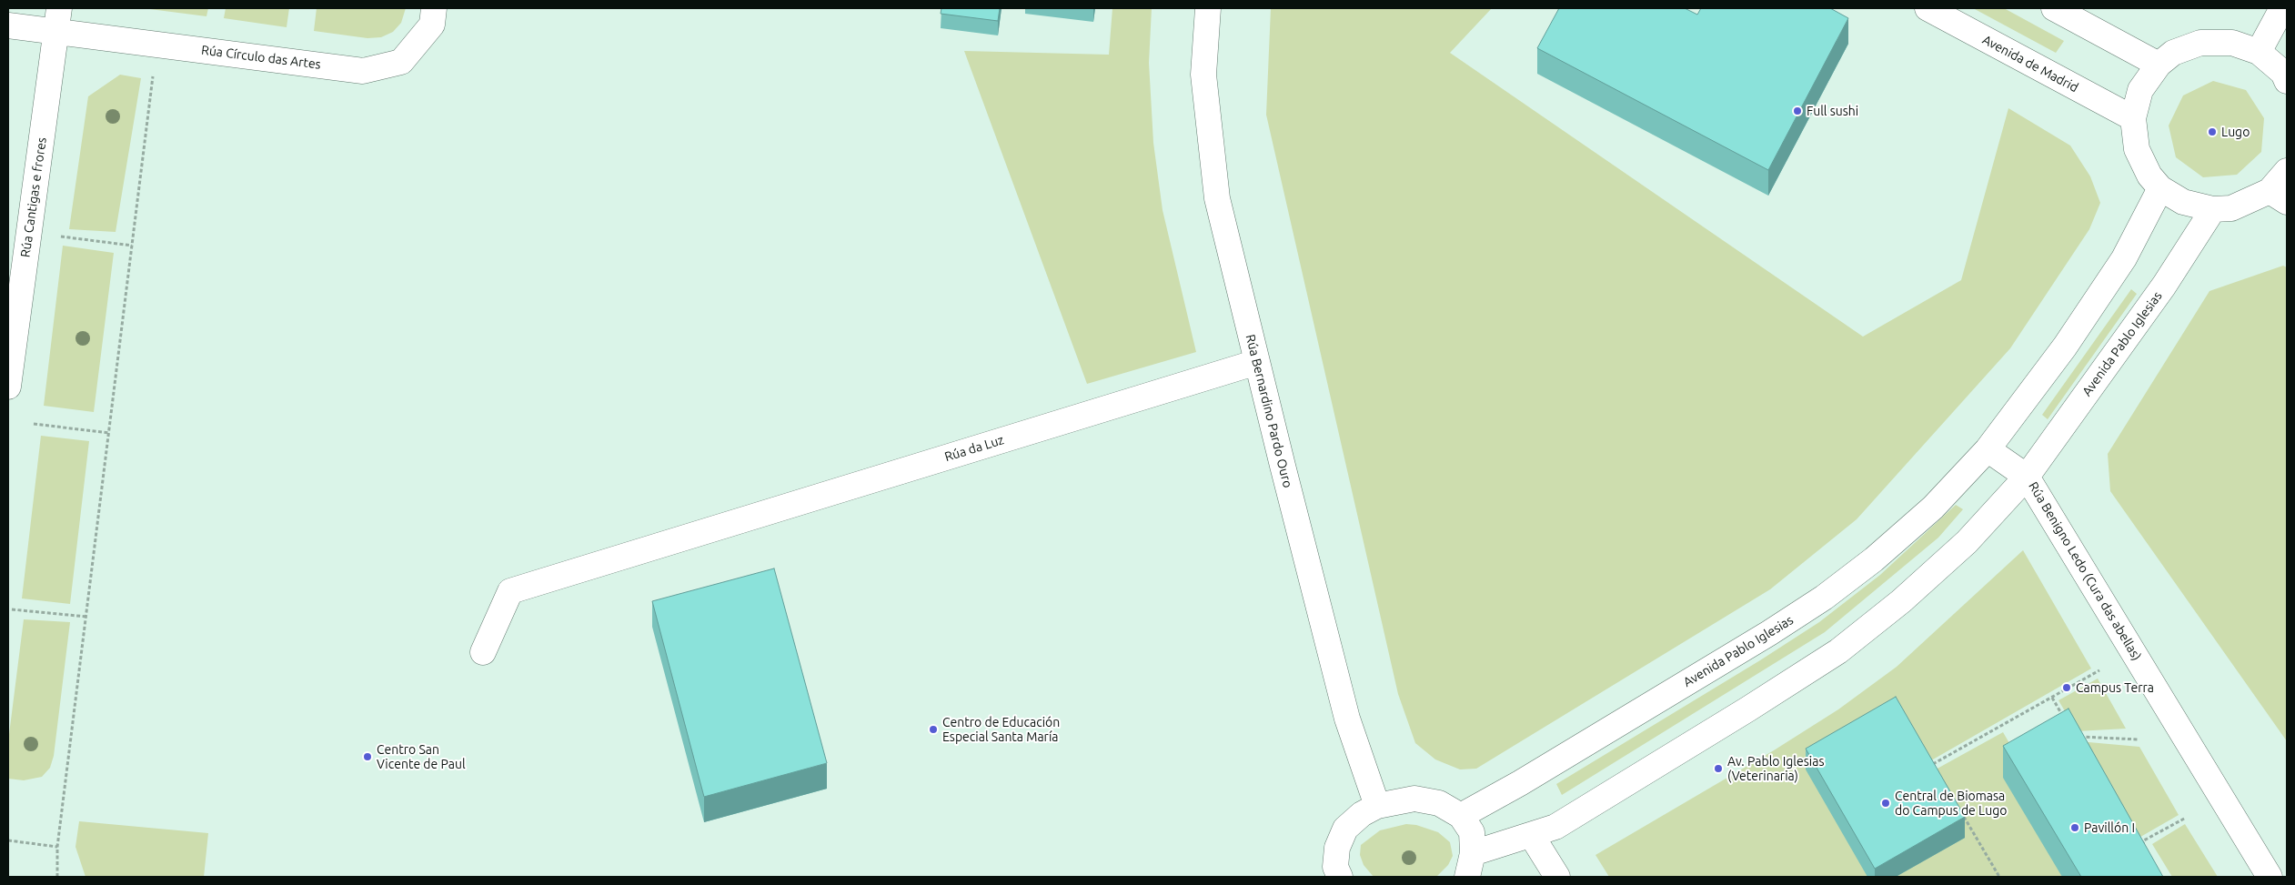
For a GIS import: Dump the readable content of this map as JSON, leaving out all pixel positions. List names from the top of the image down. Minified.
{"streets":{"street":["Rúa Círculo das Artes","Avenida de Madrid","Rúa Cantigas e frores","Avenida Pablo Iglesias","Rúa Bernardino Pardo Ouro","Rúa da Luz","Rúa Benigno Ledo (Cura das abellas)"]},"crossings":[["Rúa Círculo das Artes","Rúa Cantigas e frores"],["Avenida Pablo Iglesias","Rúa Benigno Ledo (Cura das abellas)"],["Rúa Bernardino Pardo Ouro","Rúa da Luz"]],"places":["Full sushi","Lugo","Campus Terra","Centro de Educación Especial Santa María","Centro San Vicente de Paul","Av. Pablo Iglesias (Veterinaria)","Central de Biomasa do Campus de Lugo","Pavillón I"]}
